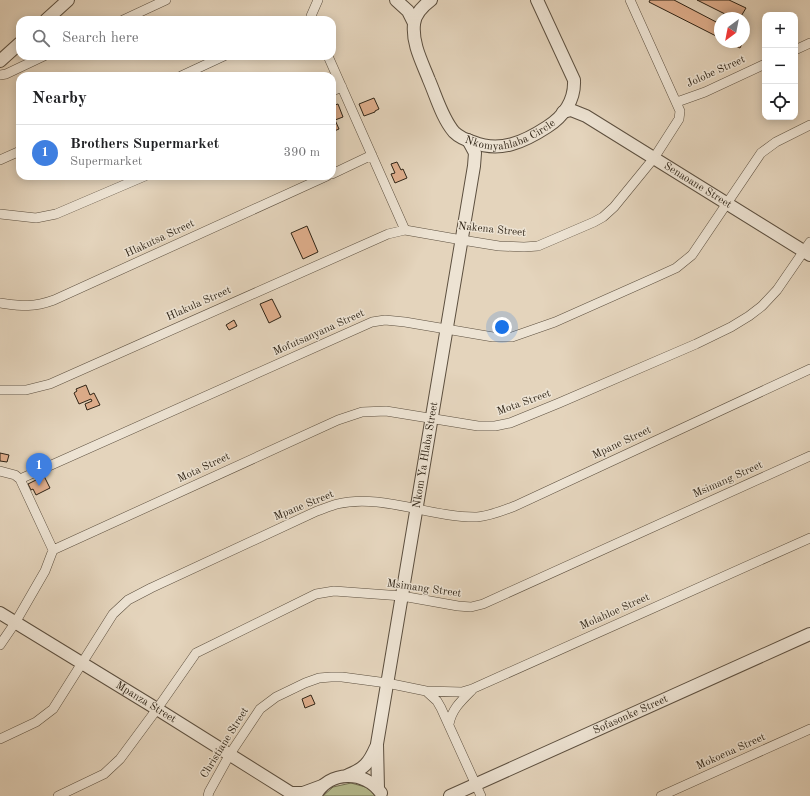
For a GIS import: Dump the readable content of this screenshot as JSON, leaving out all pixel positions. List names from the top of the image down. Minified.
{"streets":{"street":["Jolobe Street","Nkomyahlaba Circle","Senaoane Street","Nakena Street","Hlakutsa Street","Hlakula Street","Mofutsanyana Street","Mota Street","Mpane Street","Nkom Ya Hlaba Street","Msimang Street","Molahloe Street","Mpanza Street","Sofasonke Street","Christiane Street","Mokoena Street"]},"crossings":[["Jolobe Street","Nakena Street"],["Nkomyahlaba Circle","Senaoane Street"],["Nkomyahlaba Circle","Nkom Ya Hlaba Street"],["Senaoane Street","Nakena Street"],["Senaoane Street","Mofutsanyana Street"],["Senaoane Street","Mota Street"],["Nakena Street","Hlakula Street"],["Nakena Street","Nkom Ya Hlaba Street"],["Mofutsanyana Street","Nkom Ya Hlaba Street"],["Mota Street","Nkom Ya Hlaba Street"],["Mpane Street","Nkom Ya Hlaba Street"],["Mpane Street","Mpanza Street"],["Nkom Ya Hlaba Street","Msimang Street"],["Nkom Ya Hlaba Street","Mpanza Street"],["Nkom Ya Hlaba Street","Christiane Street"],["Msimang Street","Mpanza Street"],["Molahloe Street","Christiane Street"],["Mpanza Street","Christiane Street"]],"north":"bottom left","page":{"map_buttons":["+","−"],"search":"Search here","heading":"Nearby","list":[{"mark":"1","name":"Brothers Supermarket","note":"Supermarket","value":"390 m"}],"pins":"1"}}
